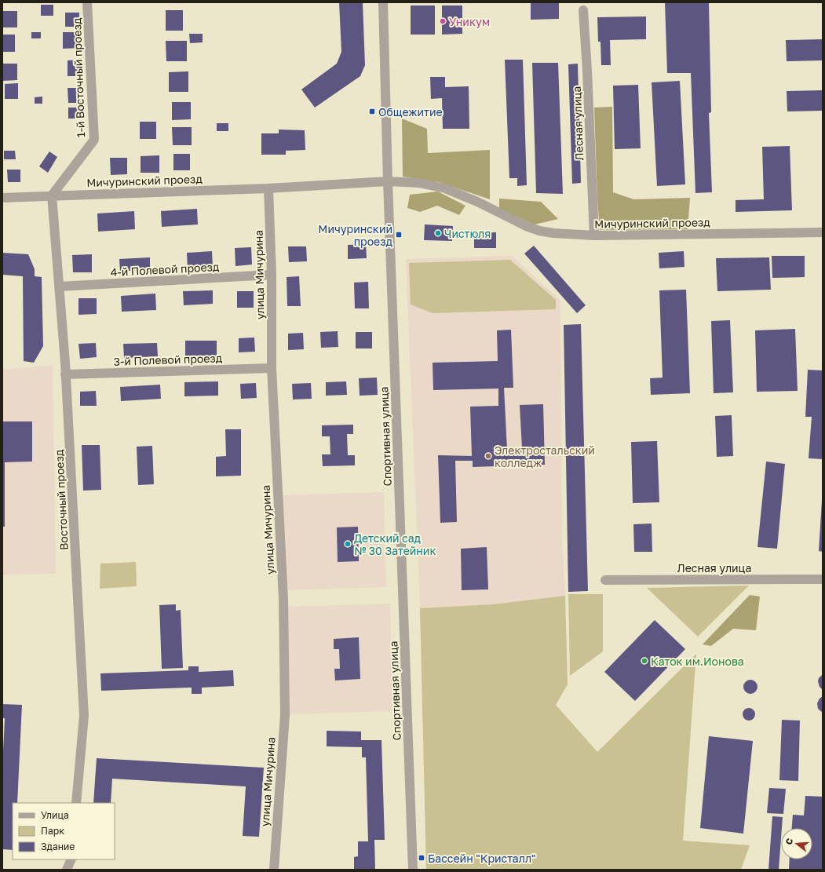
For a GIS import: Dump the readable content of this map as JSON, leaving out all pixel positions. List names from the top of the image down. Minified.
{"streets":{"street":["1-й Восточный проезд","Лесная улица","Мичуринский проезд","4-й Полевой проезд","улица Мичурина","3-й Полевой проезд","Спортивная улица","Восточный проезд"]},"crossings":[["1-й Восточный проезд","Мичуринский проезд"],["1-й Восточный проезд","Восточный проезд"],["Лесная улица","Мичуринский проезд"],["Мичуринский проезд","улица Мичурина"],["Мичуринский проезд","Спортивная улица"],["Мичуринский проезд","Восточный проезд"],["4-й Полевой проезд","улица Мичурина"],["4-й Полевой проезд","Восточный проезд"],["улица Мичурина","3-й Полевой проезд"],["3-й Полевой проезд","Восточный проезд"]],"places":{"other":["Уникум","Чистюля","Электростальский колледж","Детский сад № 30 Затейник","Каток им.Ионова"],"transit":["Общежитие","Мичуринский проезд","Бассейн \"Кристалл\""]},"legend":["Улица","Парк","Здание"],"north":"left"}
